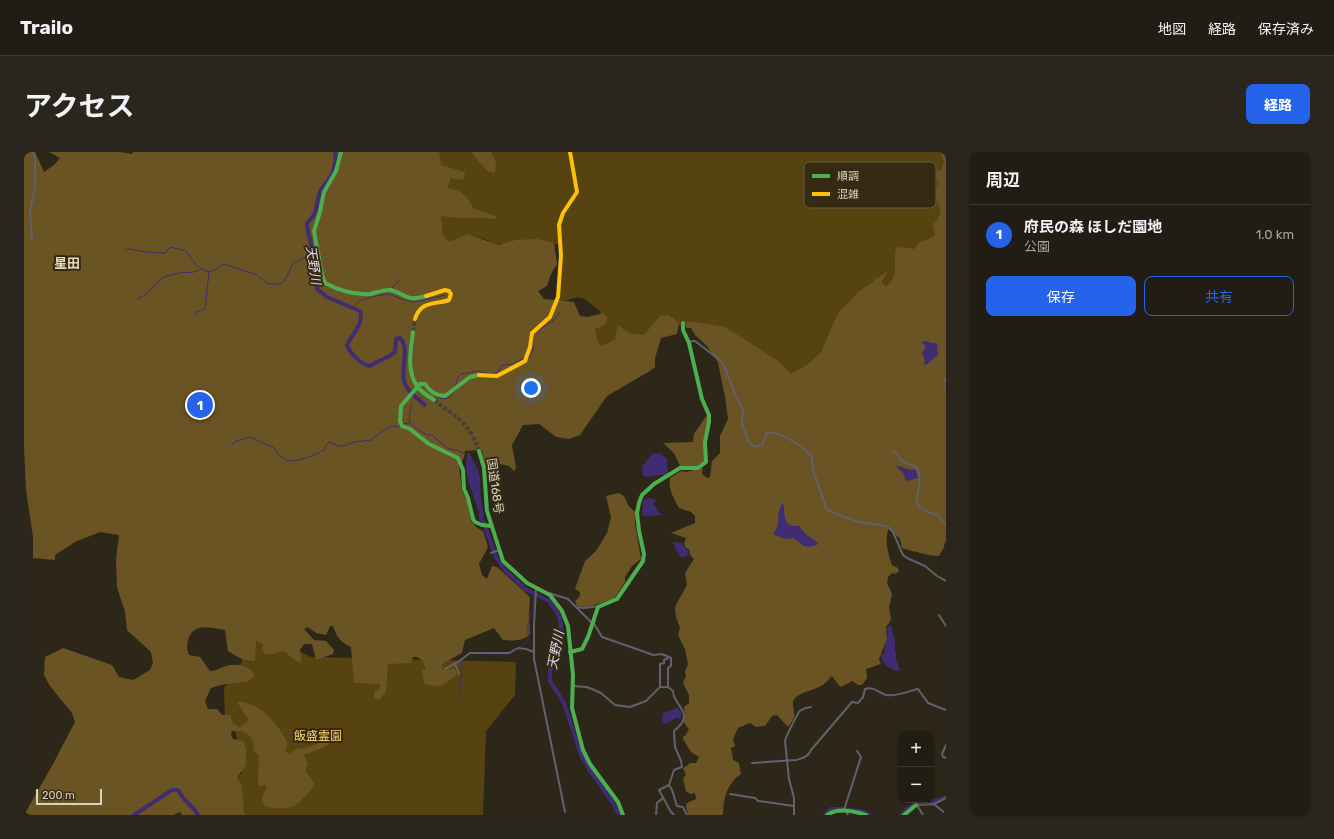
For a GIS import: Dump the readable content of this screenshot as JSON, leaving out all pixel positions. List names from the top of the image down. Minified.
{"streets":{"main road":["国道168号"]},"districts":["星田"],"water":["天野川"],"parks":["飯盛霊園"],"legend":["順調","混雑"],"scale_bar":"200 m","page":{"header":"Trailo","nav":["地図","経路","保存済み"],"title":"アクセス","buttons":["経路",["保存","共有"]],"heading":"周辺","list":[{"mark":"1","name":"府民の森 ほしだ園地","note":"公園","value":"1.0 km"}],"pins":"1","map_buttons":["+","−"],"scale":"200 m"}}
